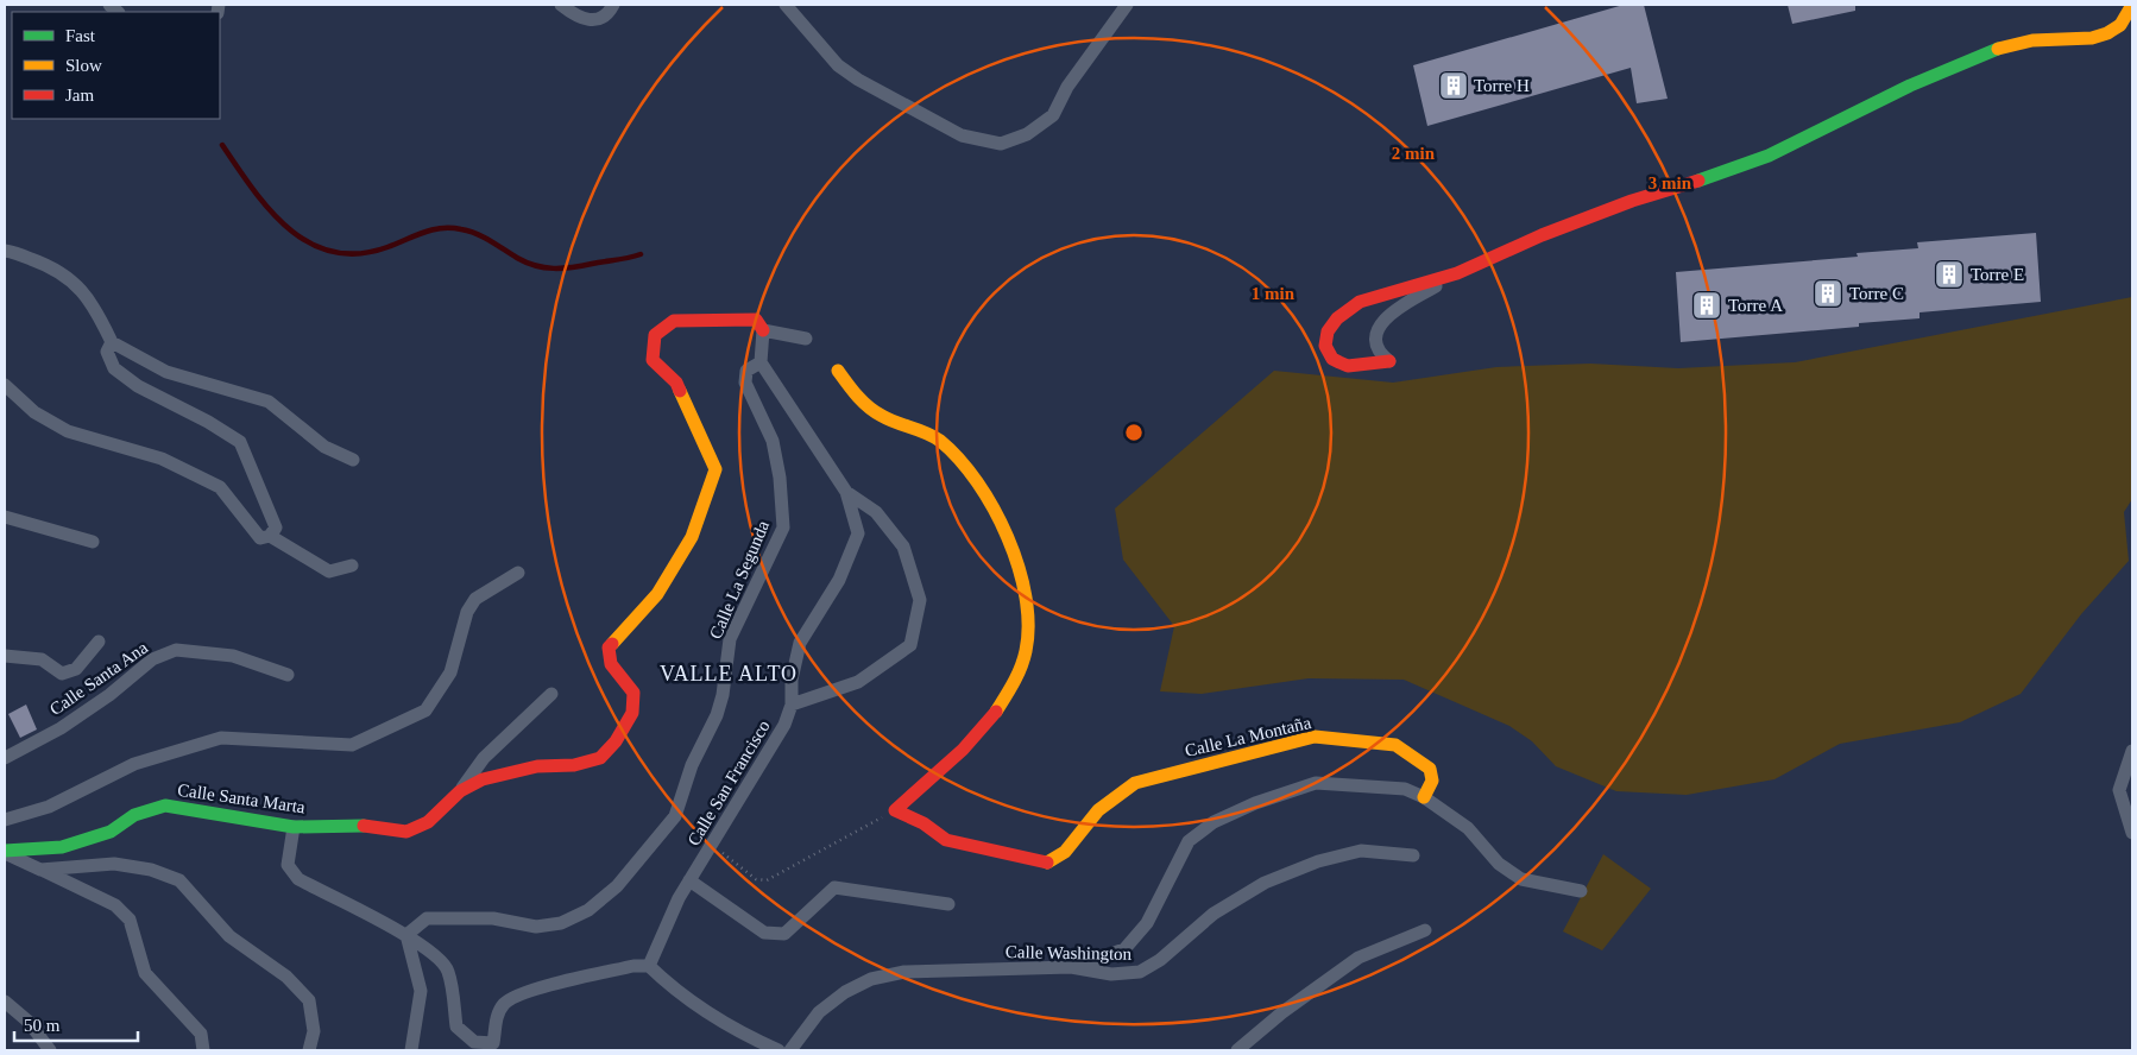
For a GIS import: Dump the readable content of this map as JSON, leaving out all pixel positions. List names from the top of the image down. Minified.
{"streets":{"street":["Calle La Segunda","Calle Santa Ana","Calle La Montaña","Calle San Francisco","Calle Santa Marta","Calle Washington"]},"crossings":[["Calle La Segunda","Calle San Francisco"]],"districts":["VALLE ALTO"],"places":{"building":["Torre H","Torre E","Torre C","Torre A"]},"legend":["Fast","Slow","Jam"],"scale_bar":"50 m","rings":["2 min","3 min","1 min"]}
